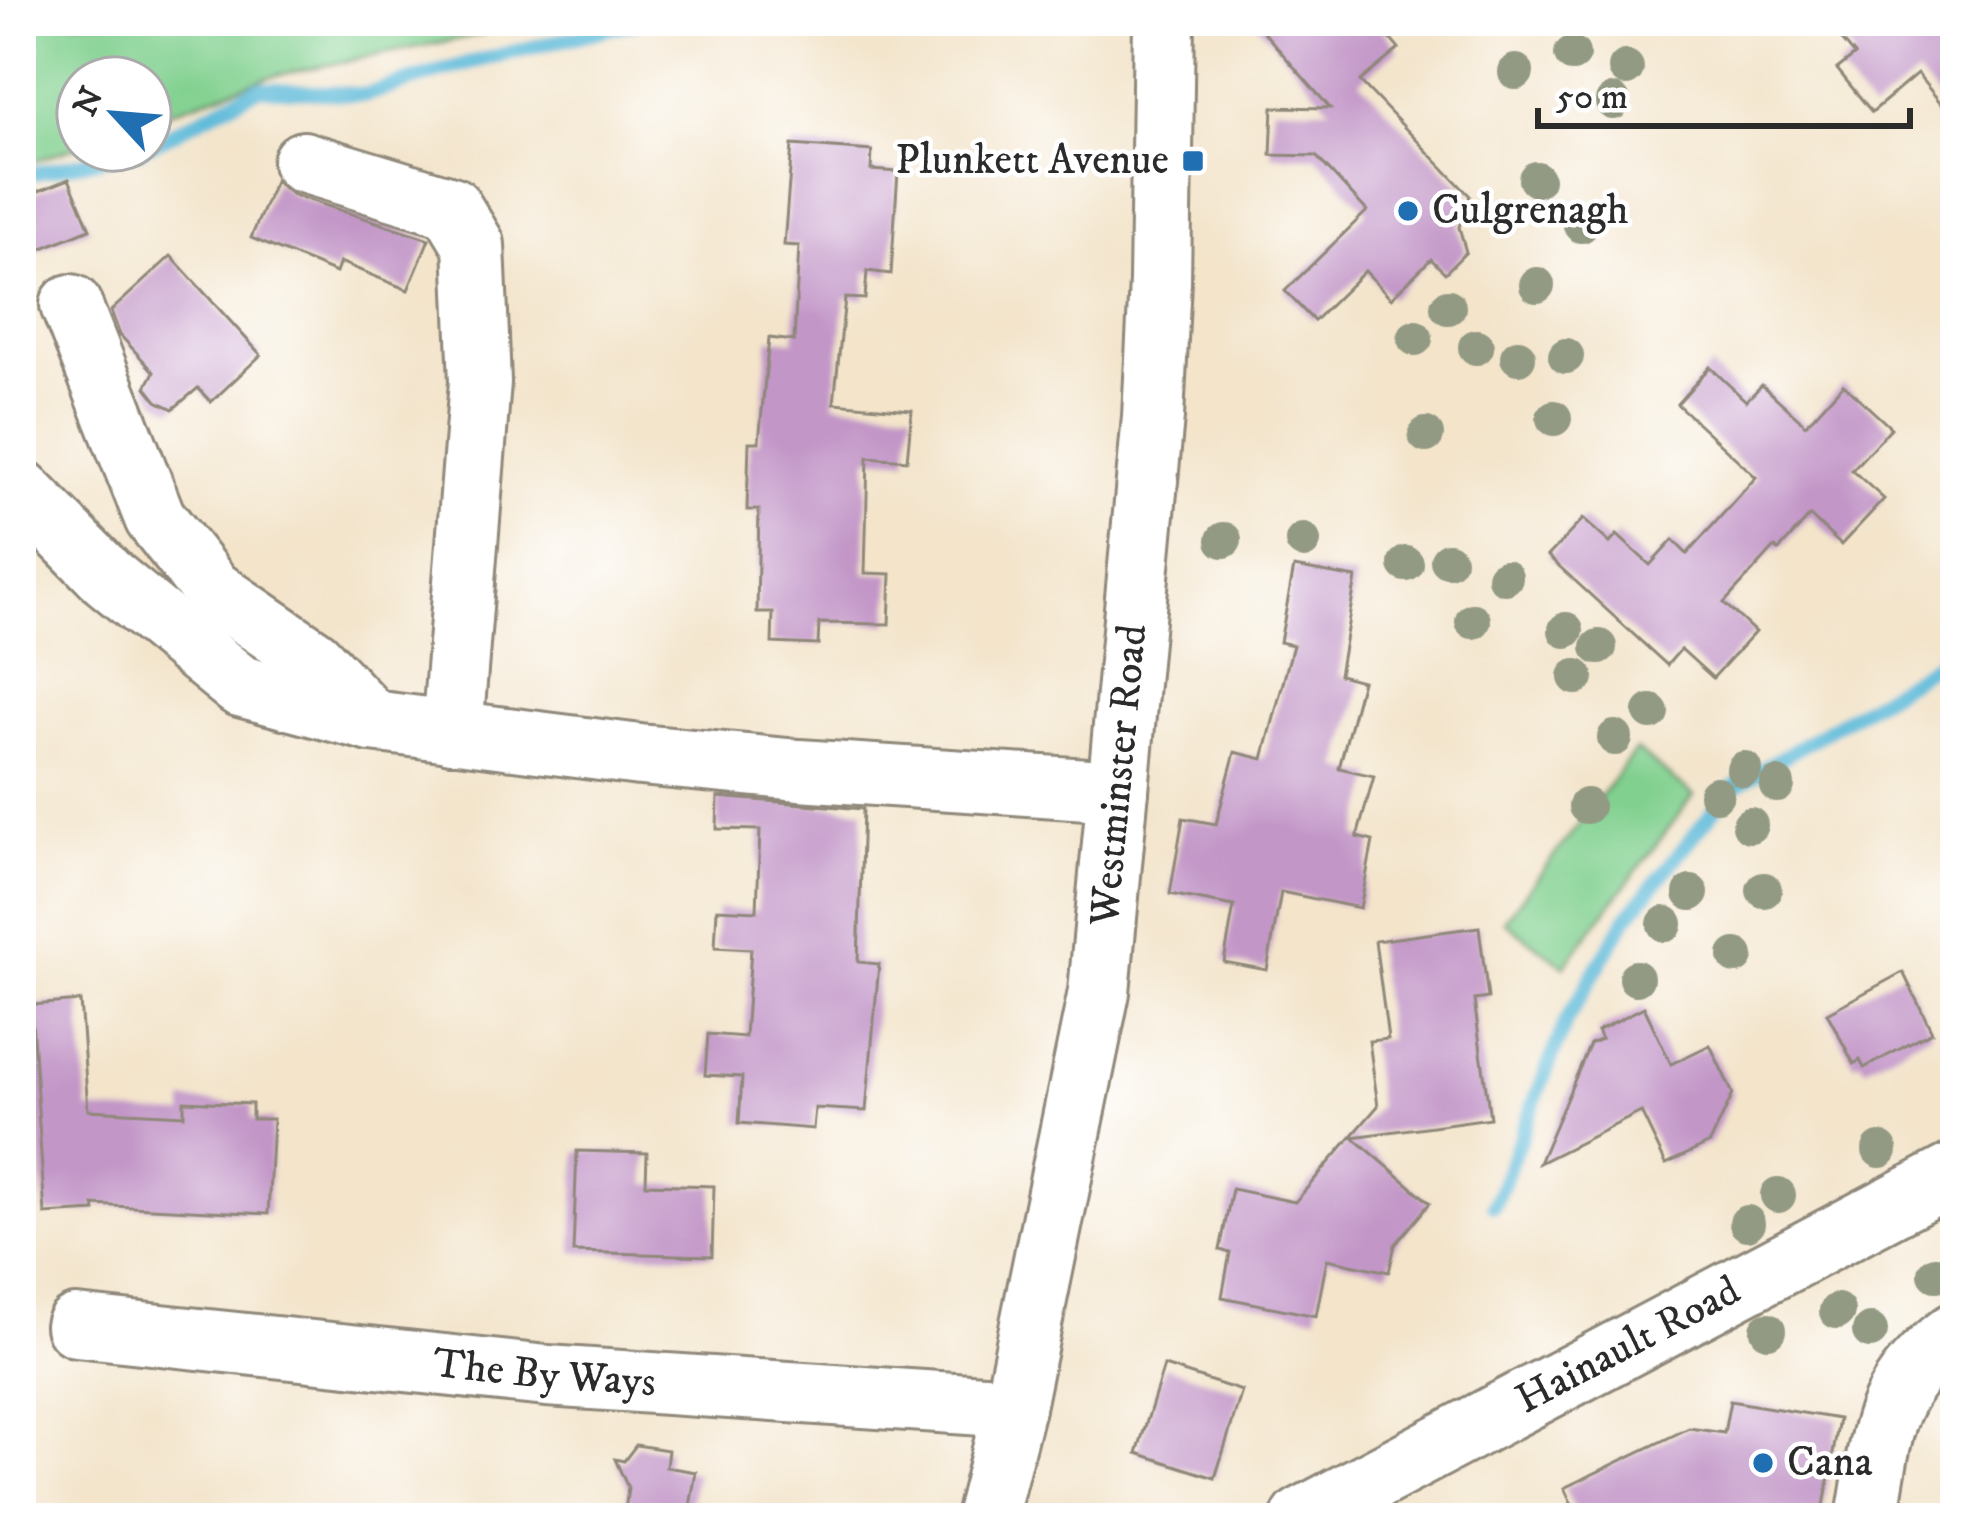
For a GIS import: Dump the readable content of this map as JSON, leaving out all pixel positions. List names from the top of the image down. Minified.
{"streets":{"street":["Westminster Road","Hainault Road","The By Ways"]},"crossings":[["Westminster Road","The By Ways"]],"places":{"transit":["Plunkett Avenue"],"other":["Culgrenagh","Cana"]},"scale_bar":"50 m","north":"top left"}
